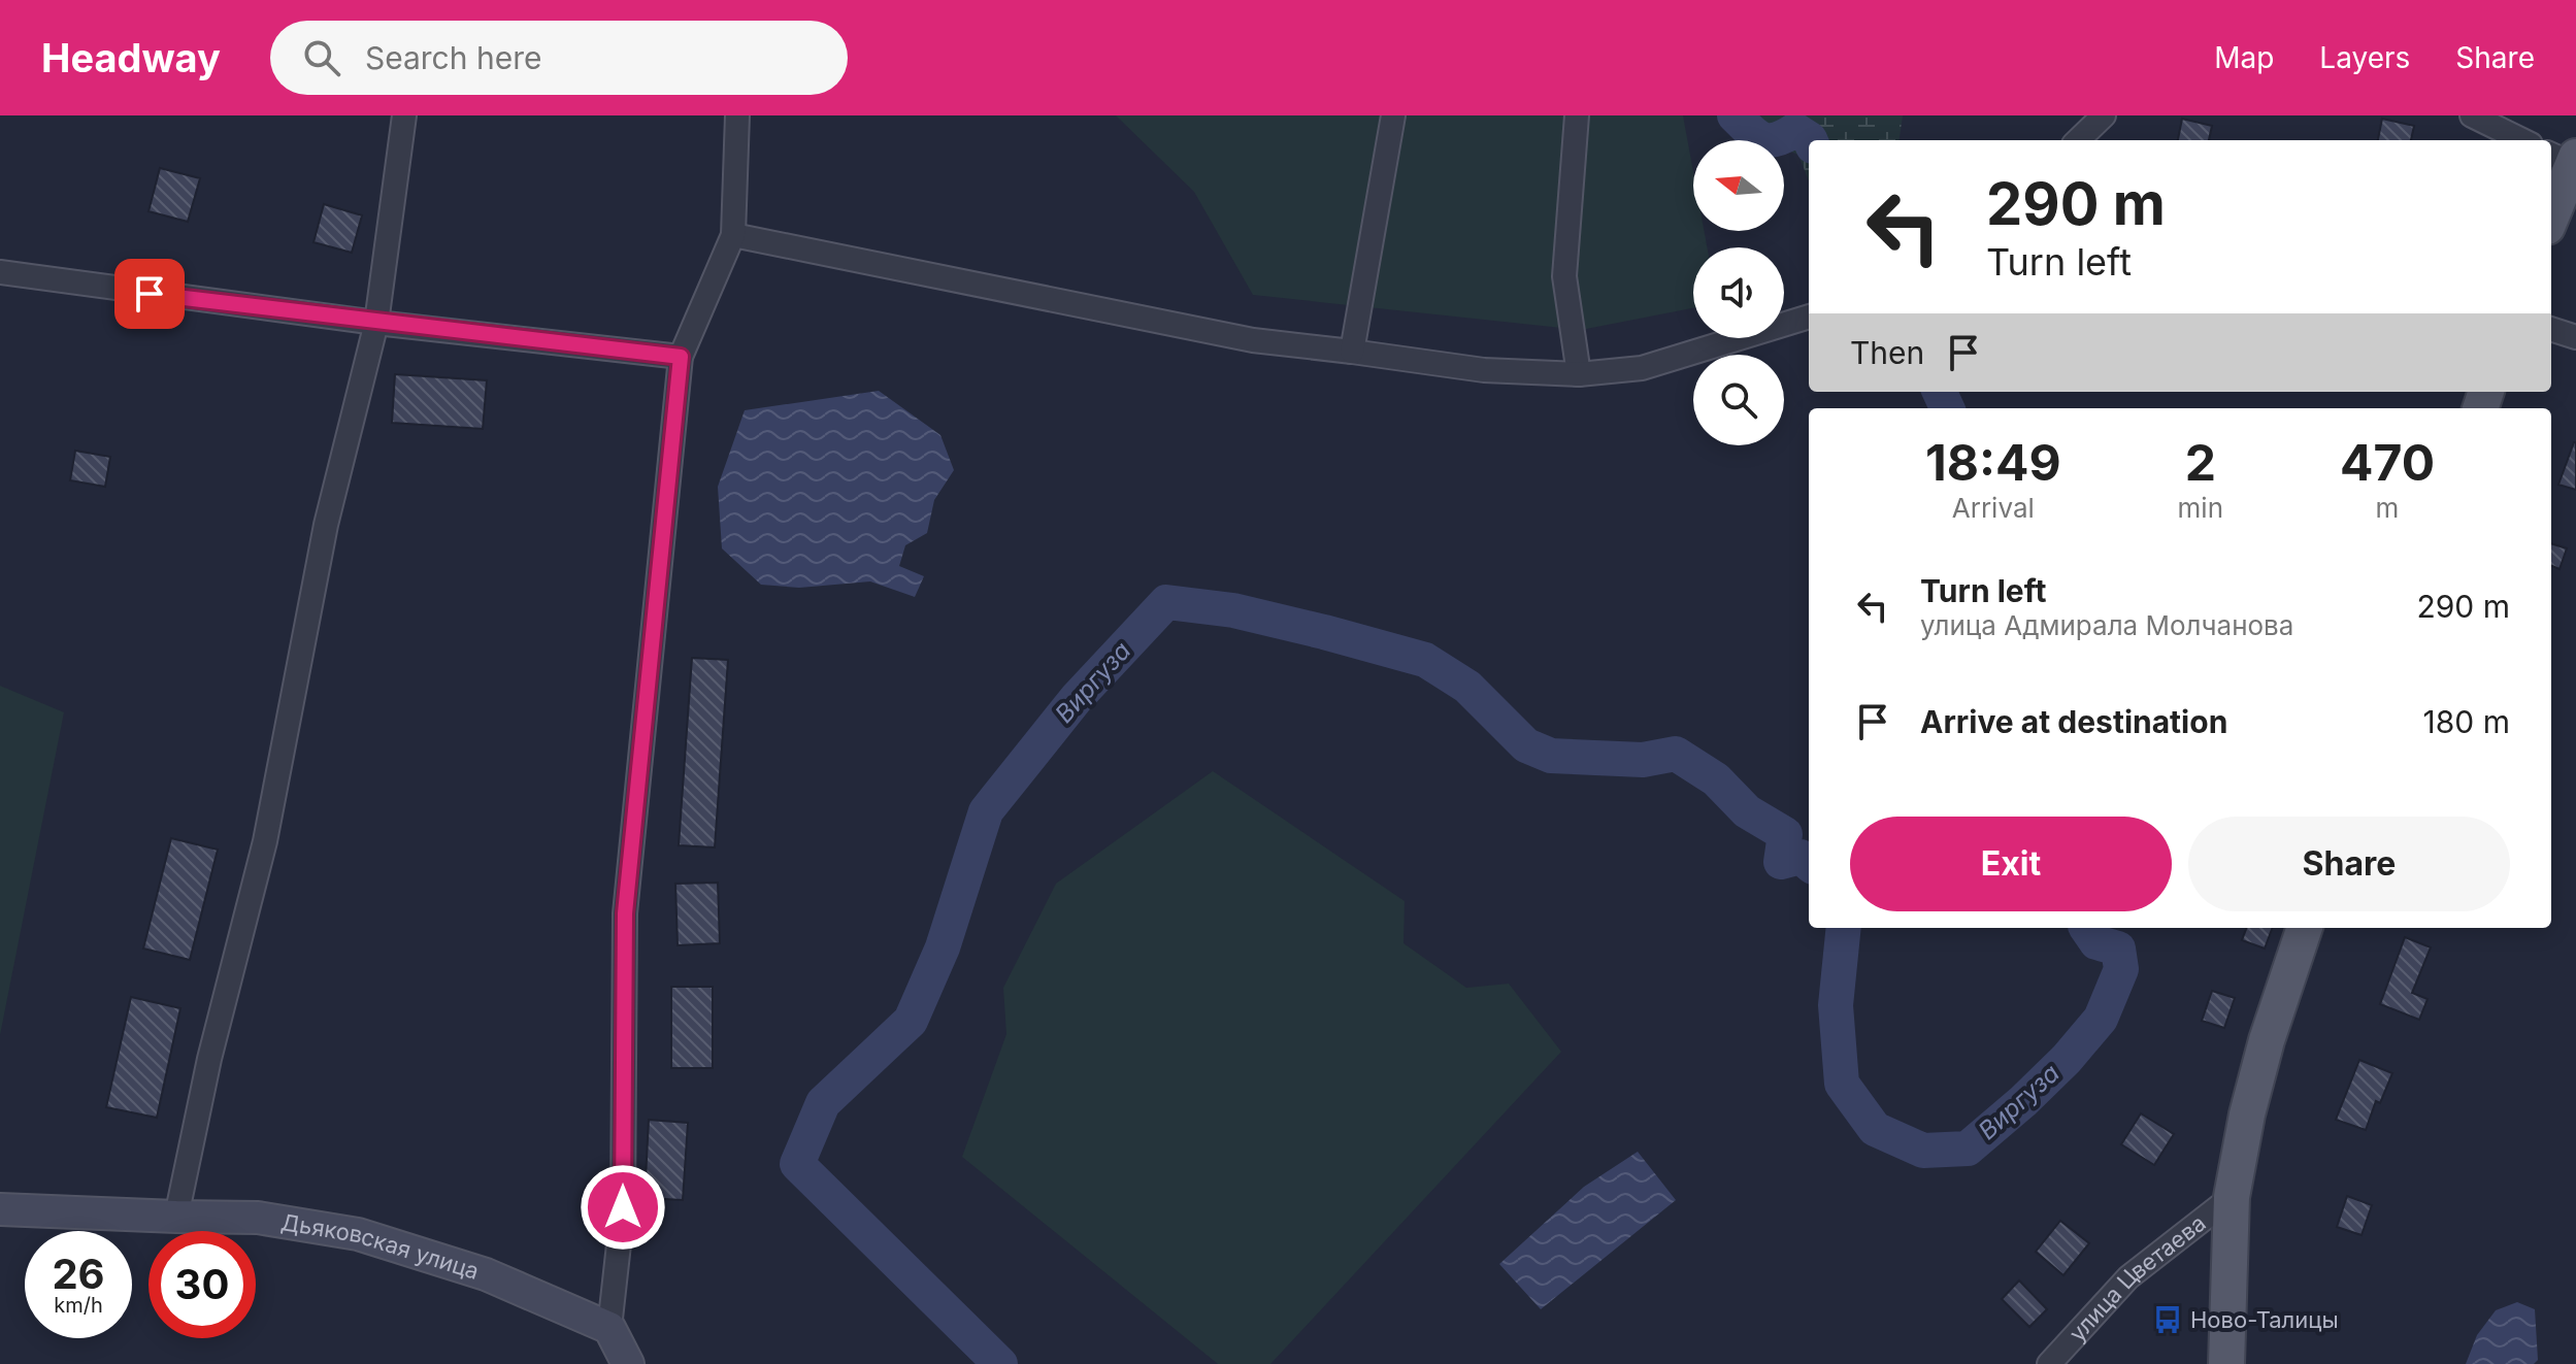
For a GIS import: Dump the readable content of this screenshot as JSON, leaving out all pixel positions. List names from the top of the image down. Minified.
{"streets":{"street":["Дьяковская улица","улица Цветаева"]},"water":["Виргуза"],"places":{"bus stop":["Ново-Талицы"]},"north":"left","page":{"header":"Headway","search":"Search here","nav":["Map","Layers","Share"],"turn":["290 m","Turn left"],"then":"Then","eta":["18:49","Arrival","2","min","470","m"],"list":[{"name":"Turn left","note":"улица Адмирала Молчанова","value":"290 m"},{"name":"Arrive at destination","value":"180 m"}],"buttons":["Exit","Share"],"speed":"26 km/h","limit":"30"}}
